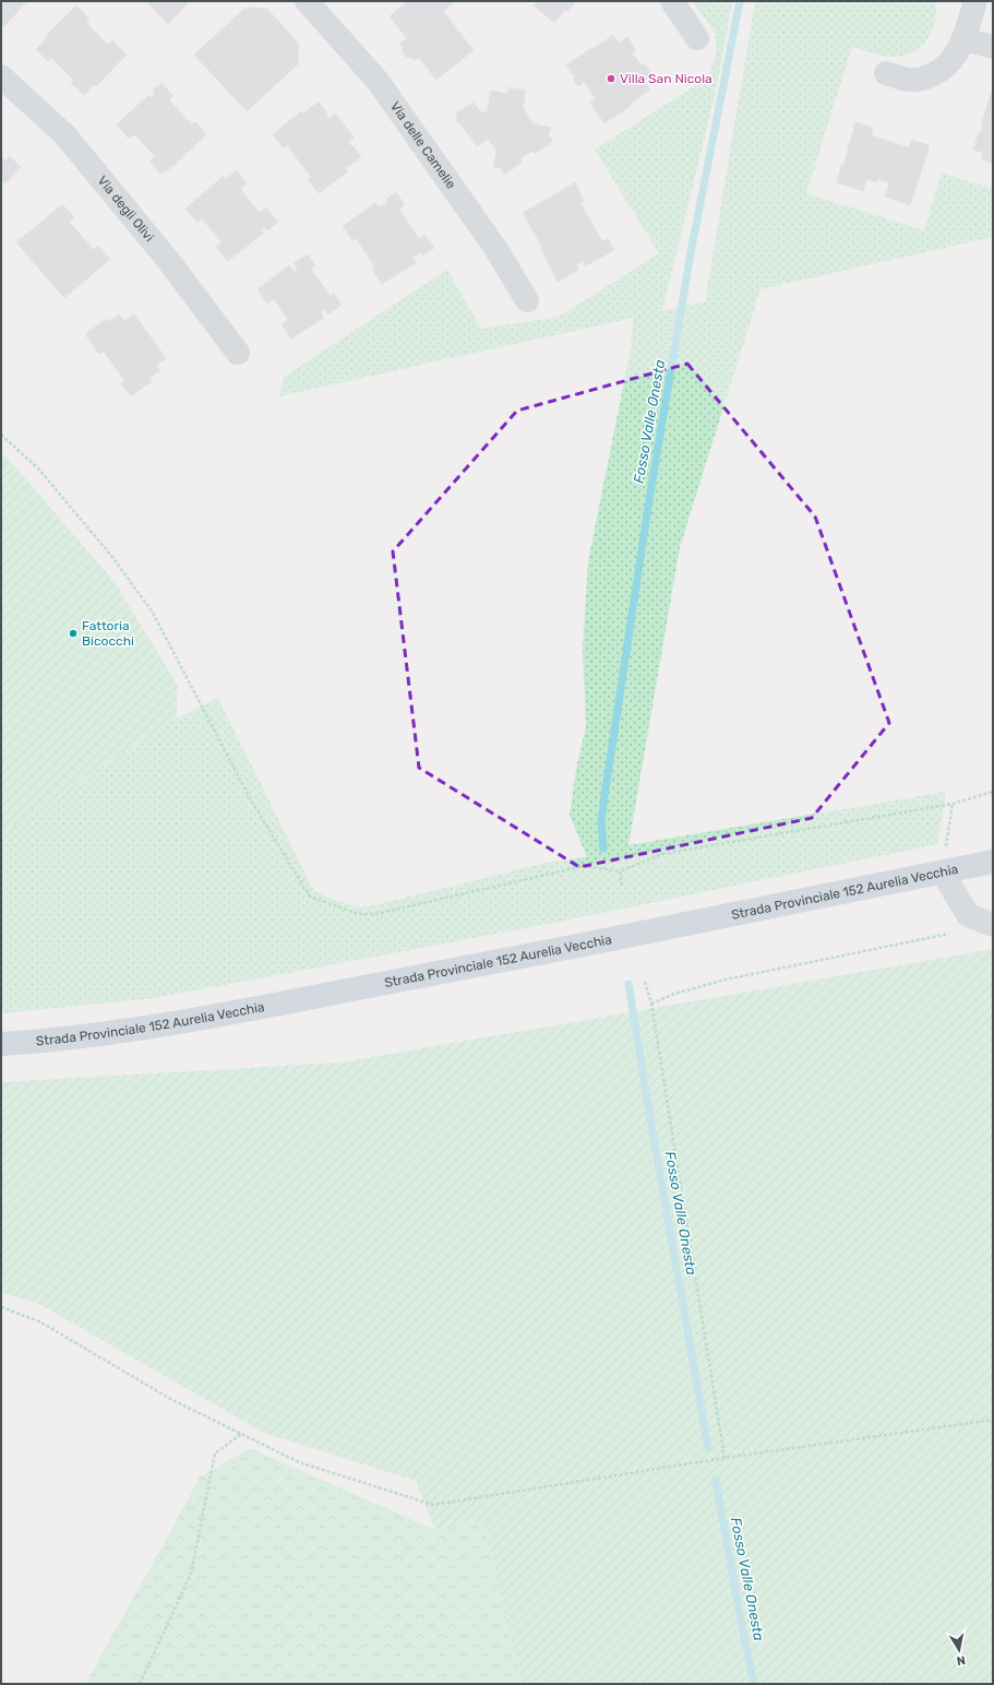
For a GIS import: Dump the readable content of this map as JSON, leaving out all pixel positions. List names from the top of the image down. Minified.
{"streets":{"main road":["Strada Provinciale 152 Aurelia Vecchia"],"street":["Via delle Camelie","Via degli Olivi"]},"water":["Fosso Valle Onesta"],"places":["Villa San Nicola","Fattoria Bicocchi"],"north":"bottom"}
